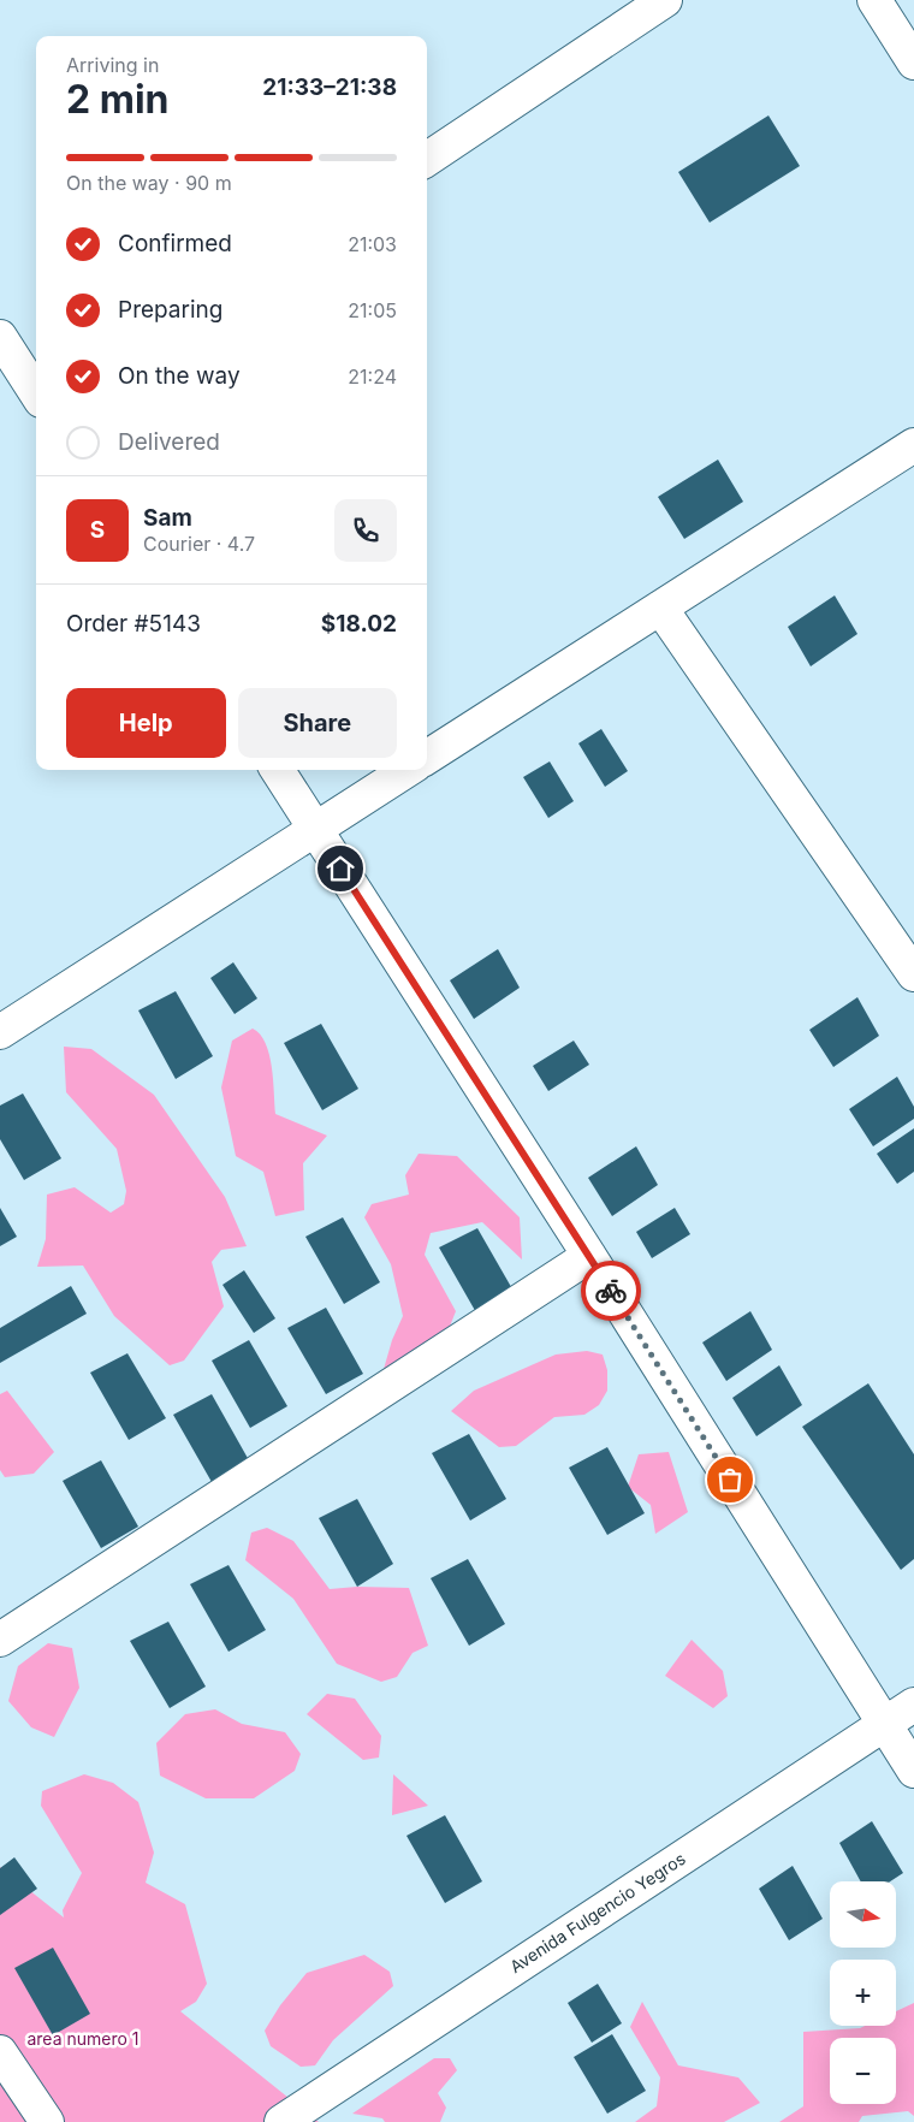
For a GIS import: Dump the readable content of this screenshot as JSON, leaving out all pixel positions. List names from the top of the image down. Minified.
{"streets":{"street":["Avenida Fulgencio Yegros"]},"parks":["area numero 1"],"north":"right","page":{"heading":["2 min","Arriving in","21:33–21:38"],"panel":["Sam","Courier · 4.7","Order #5143","$18.02"],"bar":"On the way · 90 m","list":[["Confirmed","21:03"],["Preparing","21:05"],["On the way","21:24"],"Delivered"],"round":"S","buttons":["Help","Share"],"map_buttons":["+","−"]}}
